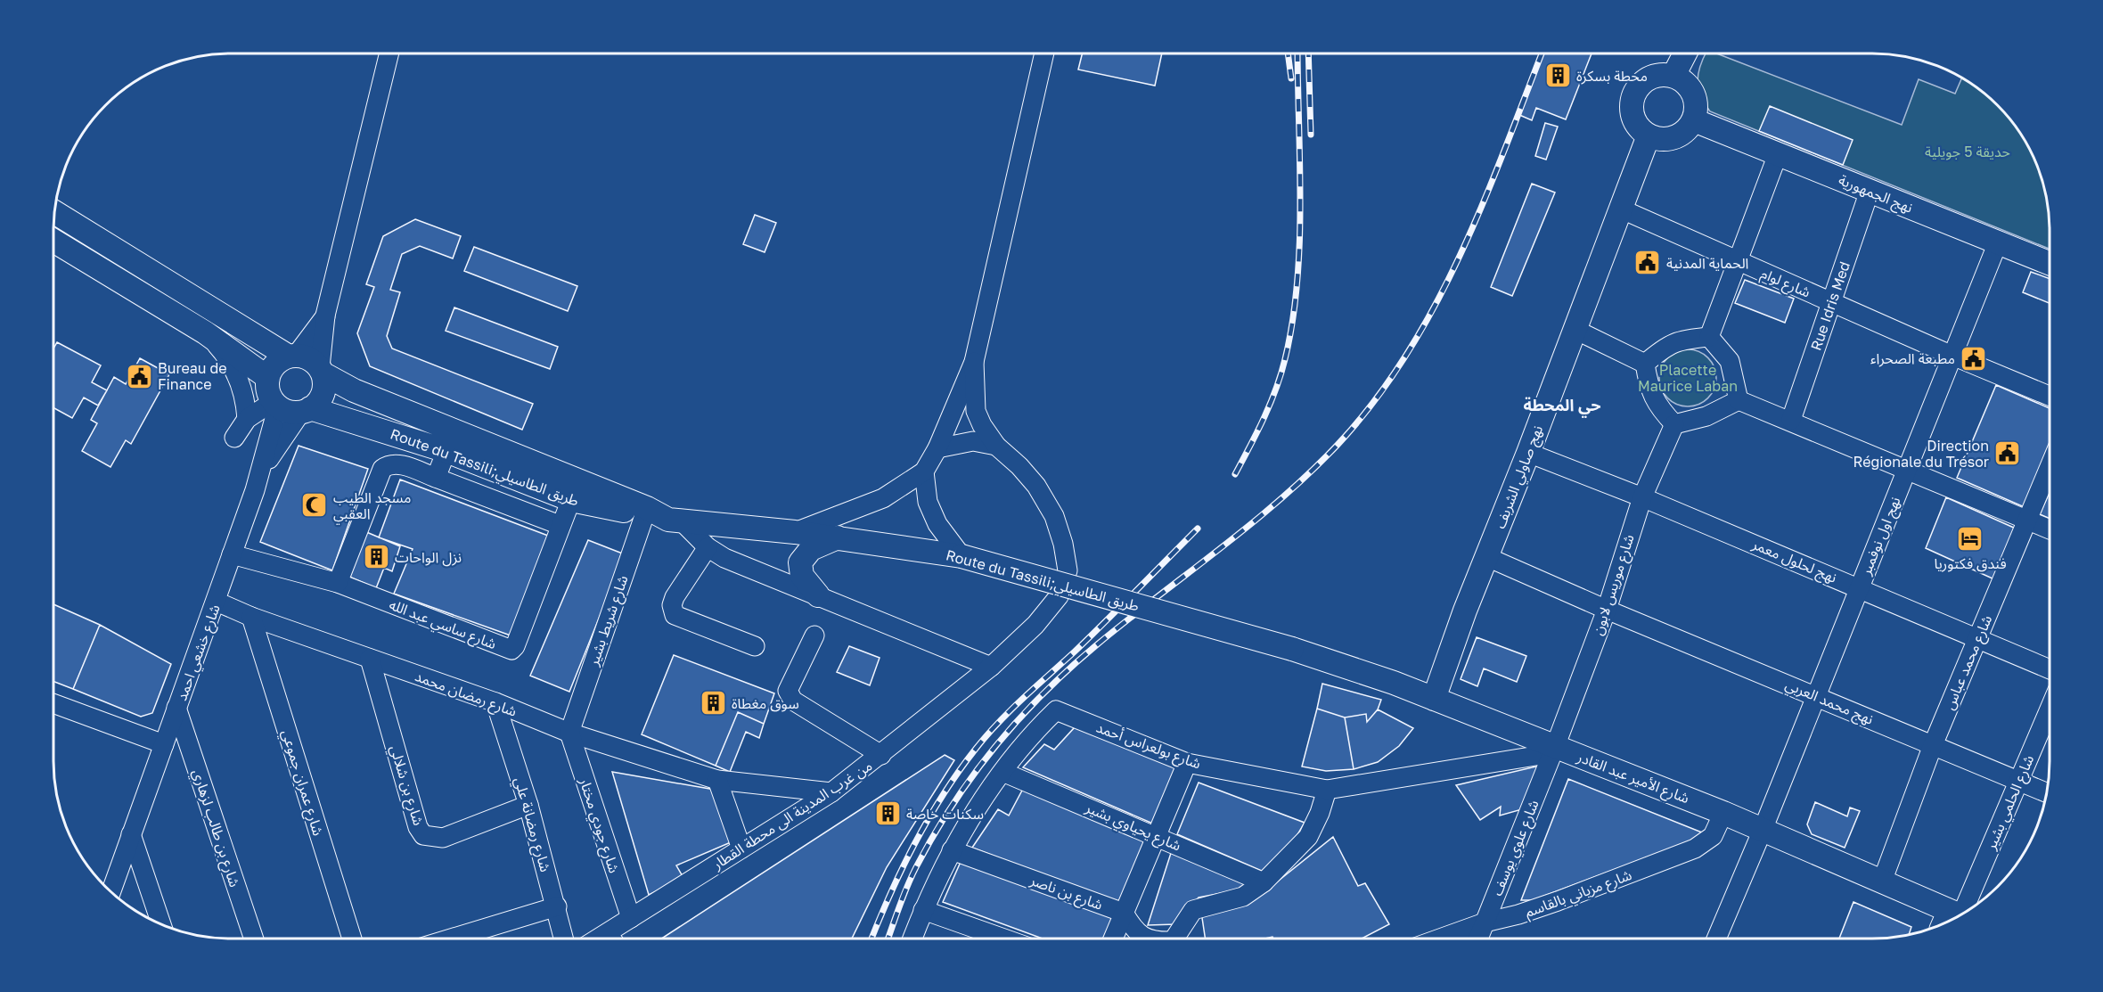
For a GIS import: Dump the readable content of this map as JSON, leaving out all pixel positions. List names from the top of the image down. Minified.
{"streets":{"main road":["نهج الجمهورية","Route du Tassili;طريق الطاسيلي","نهج صاولي الشربف","شارع الأمير عبد القادر"],"street":["شارع لوام","Rue Idris Med","نهج اول نوفمبر","نهج لحلول معمر","شارع موريس لابون","شارع شريط بشير","شارع ساسي عبد الله","شارع خشعي احمد","شارع محمد عباس","شارع رمضان محمد","نهج محمد العربي","شارع بولعراس أحمد","شارع عمران جموعي","شارع بن شلالي","شارع الحلمي بشير","من غرب المدينة الى محطة القطار","شارع رمضانة علي","شارع جودي مختار","شارع يحياوي بشير","شارع بن طالب لزهاري","شارع علوي يوسف","شارع بن ناصر","شارع مزياني بالقاسم"]},"crossings":[["نهج الجمهورية","Rue Idris Med"],["نهج الجمهورية","نهج صاولي الشربف"],["نهج الجمهورية","نهج اول نوفمبر"],["شارع لوام","Rue Idris Med"],["شارع لوام","نهج صاولي الشربف"],["شارع لوام","نهج اول نوفمبر"],["Route du Tassili;طريق الطاسيلي","شارع شريط بشير"],["Route du Tassili;طريق الطاسيلي","شارع ساسي عبد الله"],["Route du Tassili;طريق الطاسيلي","شارع خشعي احمد"],["Route du Tassili;طريق الطاسيلي","شارع الأمير عبد القادر"],["نهج صاولي الشربف","نهج لحلول معمر"],["نهج صاولي الشربف","نهج محمد العربي"],["نهج صاولي الشربف","شارع الأمير عبد القادر"],["نهج اول نوفمبر","نهج لحلول معمر"],["نهج اول نوفمبر","نهج محمد العربي"],["نهج اول نوفمبر","شارع الأمير عبد القادر"],["نهج لحلول معمر","شارع موريس لابون"],["نهج لحلول معمر","شارع محمد عباس"],["شارع موريس لابون","نهج محمد العربي"],["شارع موريس لابون","شارع بولعراس أحمد"],["شارع موريس لابون","شارع الأمير عبد القادر"],["شارع موريس لابون","شارع علوي يوسف"],["شارع شريط بشير","شارع رمضان محمد"],["شارع شريط بشير","شارع جودي مختار"],["شارع ساسي عبد الله","شارع خشعي احمد"],["شارع خشعي احمد","شارع رمضان محمد"],["شارع خشعي احمد","شارع بن طالب لزهاري"],["شارع محمد عباس","نهج محمد العربي"],["شارع محمد عباس","شارع الأمير عبد القادر"],["شارع رمضان محمد","شارع عمران جموعي"],["شارع رمضان محمد","شارع بن شلالي"],["شارع رمضان محمد","من غرب المدينة الى محطة القطار"],["شارع رمضان محمد","شارع رمضانة علي"],["شارع رمضان محمد","شارع جودي مختار"],["نهج محمد العربي","شارع الحلمي بشير"],["شارع بولعراس أحمد","شارع الأمير عبد القادر"],["شارع بولعراس أحمد","شارع يحياوي بشير"],["شارع بولعراس أحمد","شارع علوي يوسف"],["شارع بولعراس أحمد","شارع بن ناصر"],["شارع الأمير عبد القادر","شارع الحلمي بشير"],["شارع الأمير عبد القادر","شارع علوي يوسف"],["شارع الأمير عبد القادر","شارع مزياني بالقاسم"],["شارع بن شلالي","شارع رمضانة علي"],["من غرب المدينة الى محطة القطار","شارع جودي مختار"],["شارع علوي يوسف","شارع مزياني بالقاسم"]],"districts":["حي المحطة"],"parks":["حديقة 5 جويلية","Placette Maurice Laban"],"places":{"building":["محطة بسكرة","نزل الواحات","سوق مغطاة","سكنات خاصة"],"public building":["الحماية المدنية","مطبعة الصحراء","Bureau de Finance","Direction Régionale du Trésor"],"mosque":["مسجد الطيب العقبي"],"hotel":["فندق فكتوريا"]}}
